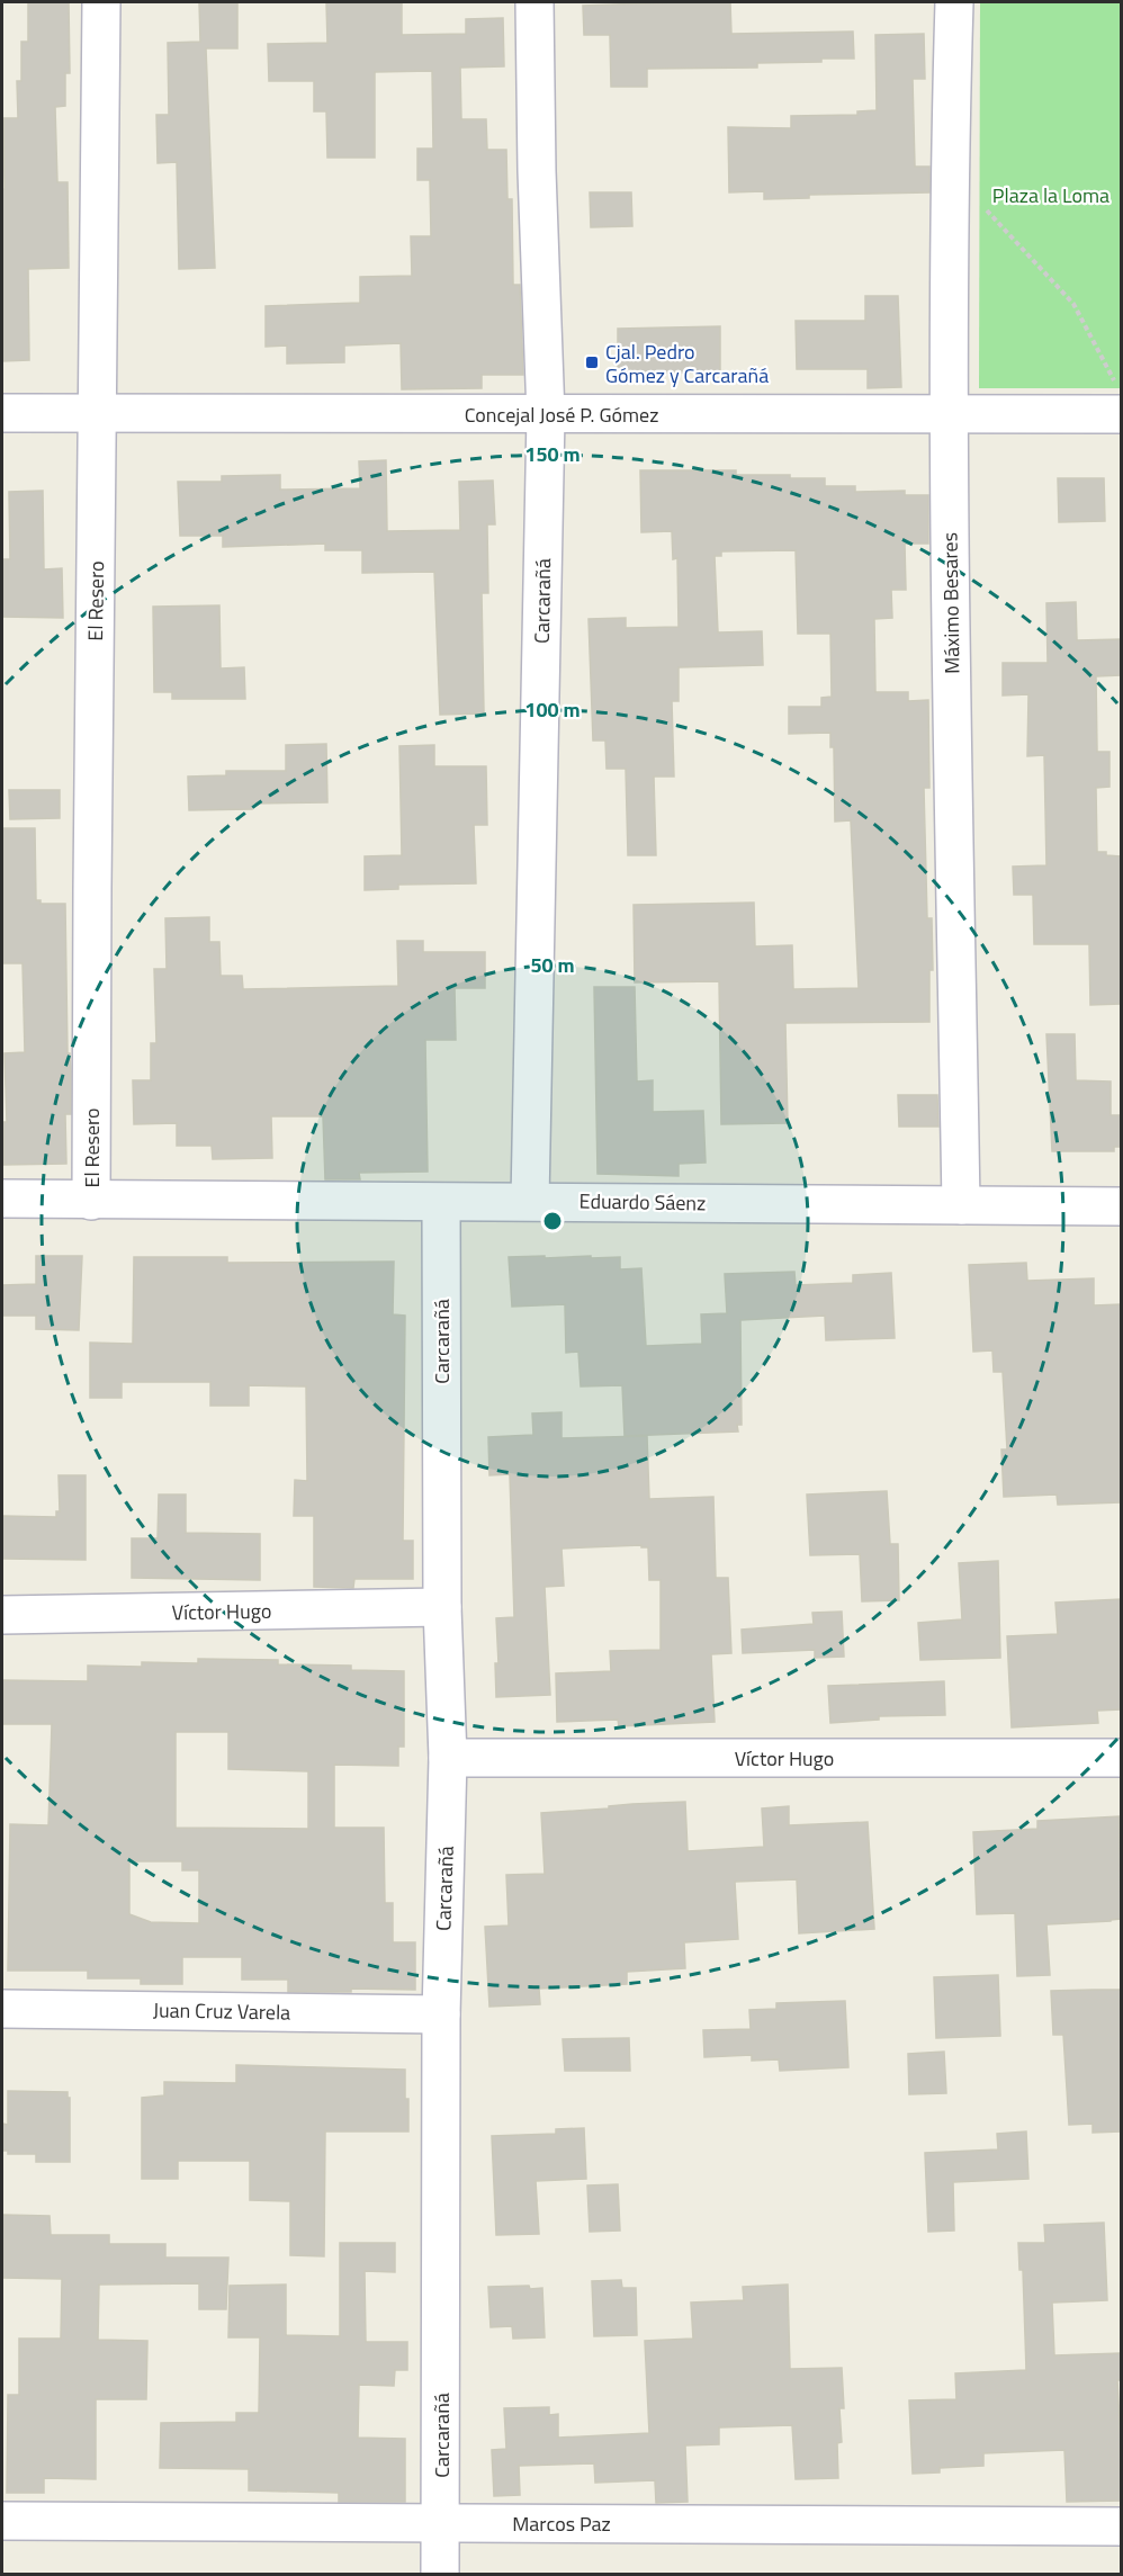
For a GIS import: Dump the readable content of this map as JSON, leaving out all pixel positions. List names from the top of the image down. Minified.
{"streets":{"street":["Concejal José P. Gómez","El Resero","Carcarañá","Máximo Besares","Eduardo Sáenz","Víctor Hugo","Juan Cruz Varela","Marcos Paz"]},"crossings":[["Concejal José P. Gómez","El Resero"],["Concejal José P. Gómez","Carcarañá"],["Concejal José P. Gómez","Máximo Besares"],["El Resero","Eduardo Sáenz"],["Carcarañá","Eduardo Sáenz"],["Carcarañá","Víctor Hugo"],["Carcarañá","Juan Cruz Varela"],["Carcarañá","Marcos Paz"],["Máximo Besares","Eduardo Sáenz"]],"parks":["Plaza la Loma"],"places":{"transit":["Cjal. Pedro Gómez y Carcarañá"]},"rings":["150 m","100 m","50 m"]}
